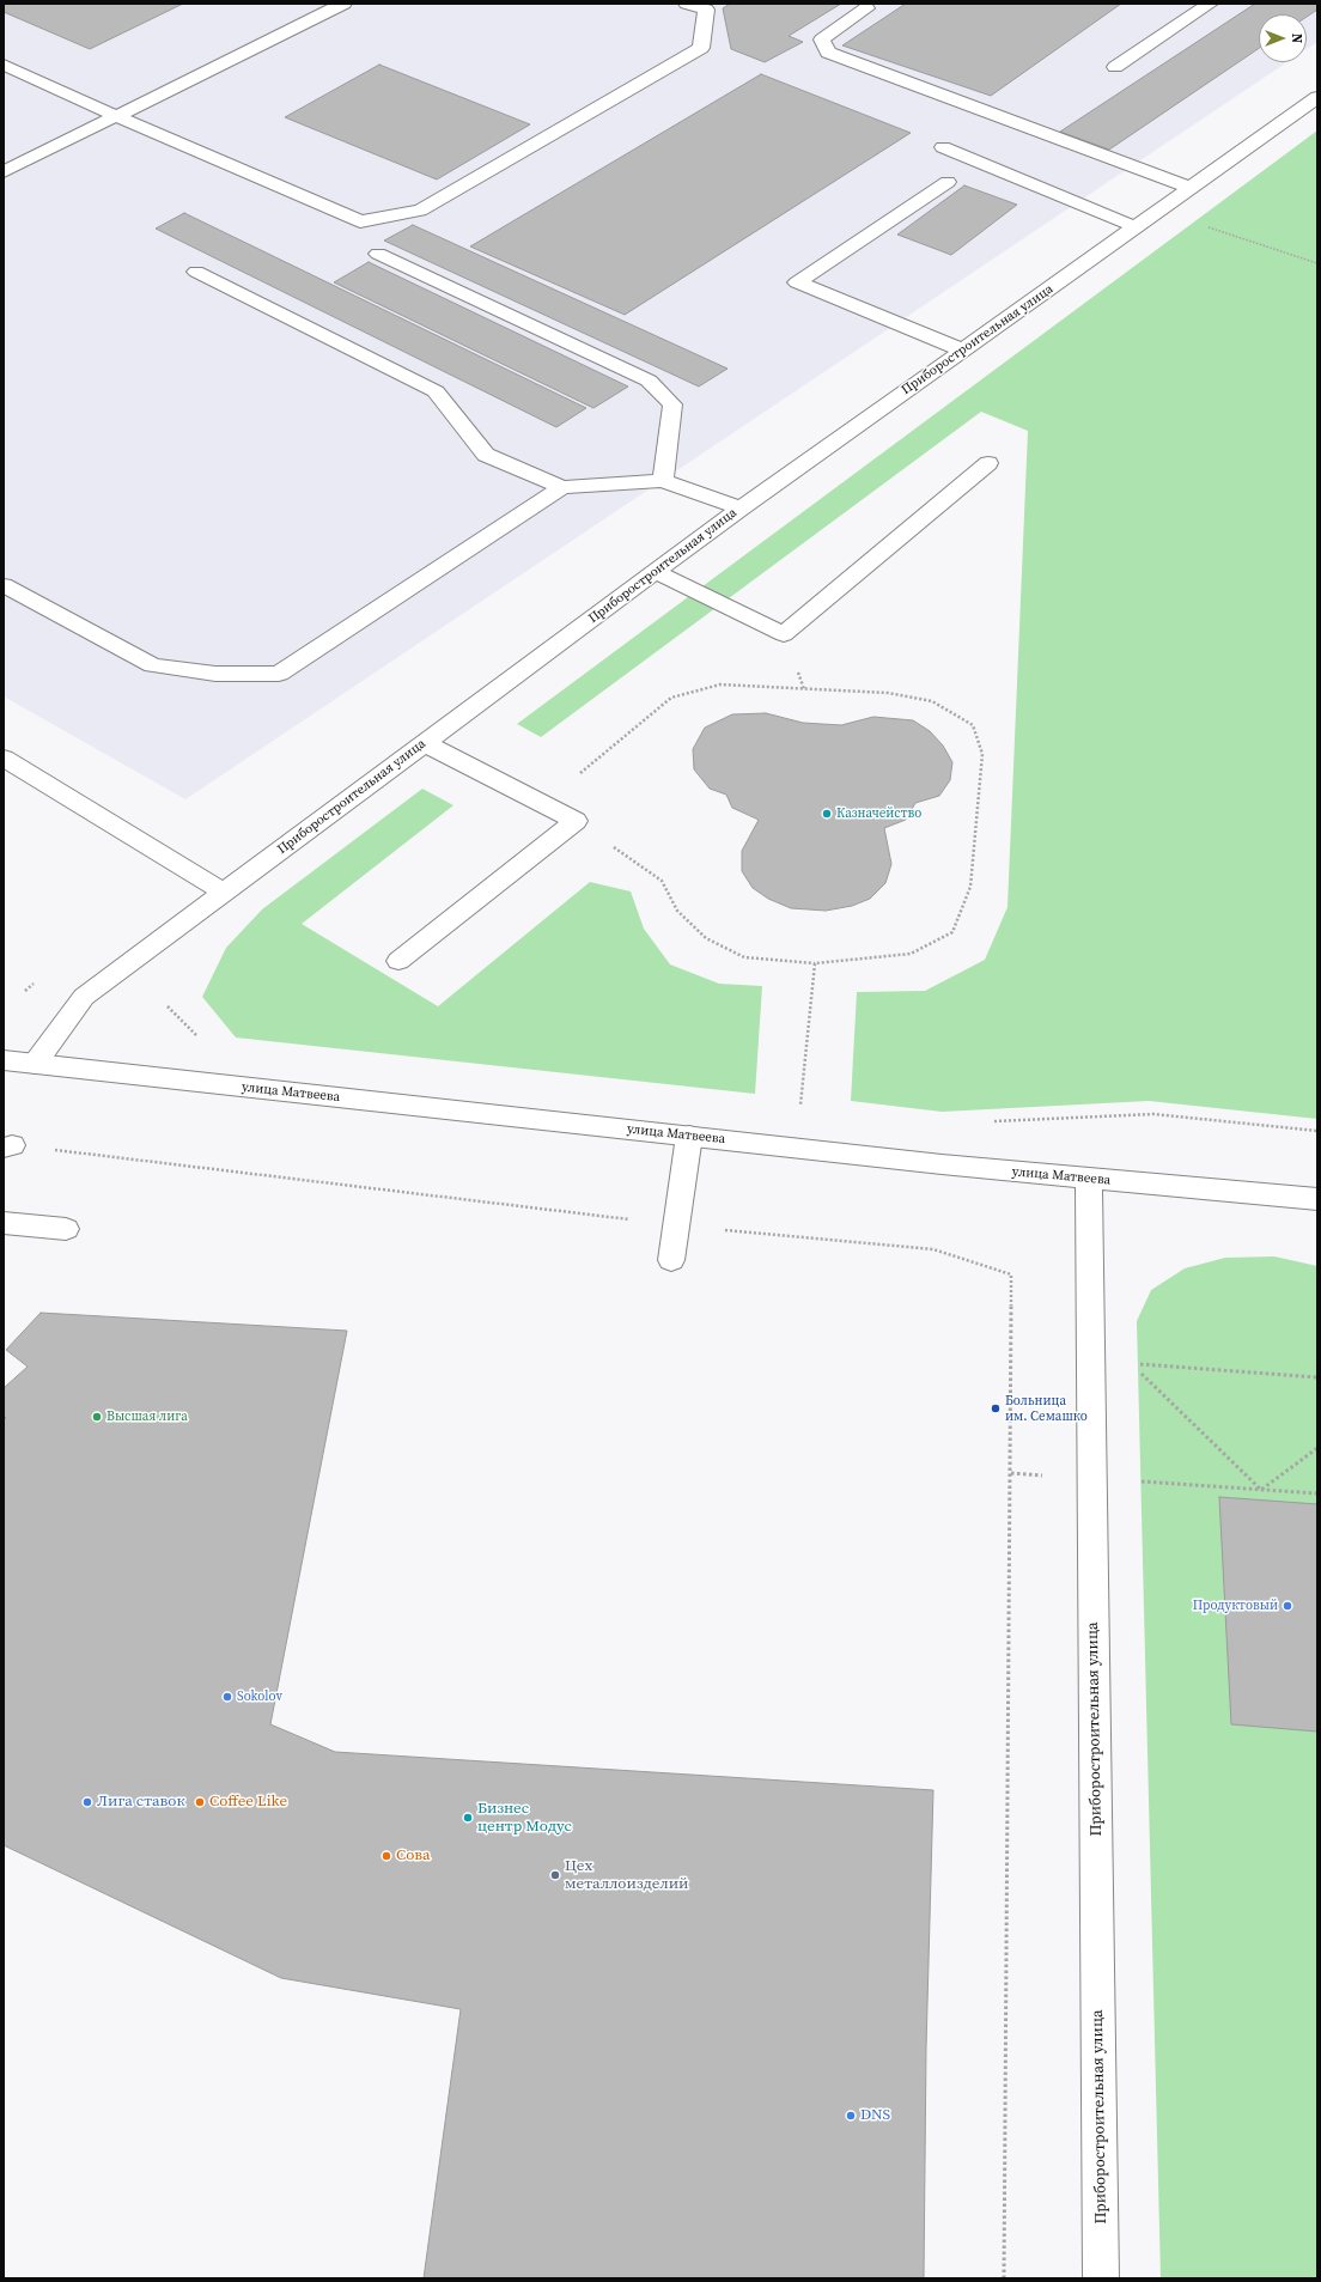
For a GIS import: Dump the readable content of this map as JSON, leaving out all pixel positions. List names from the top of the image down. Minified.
{"streets":{"street":["Приборостроительная улица","улица Матвеева"]},"crossings":[["Приборостроительная улица","улица Матвеева"]],"places":["Казначейство","Больница им. Семашко","Высшая лига","Продуктовый","Sokolov","Лига ставок","Coffee Like","Бизнес центр Модус","Сова","Цех металлоизделий","DNS"],"north":"right"}
